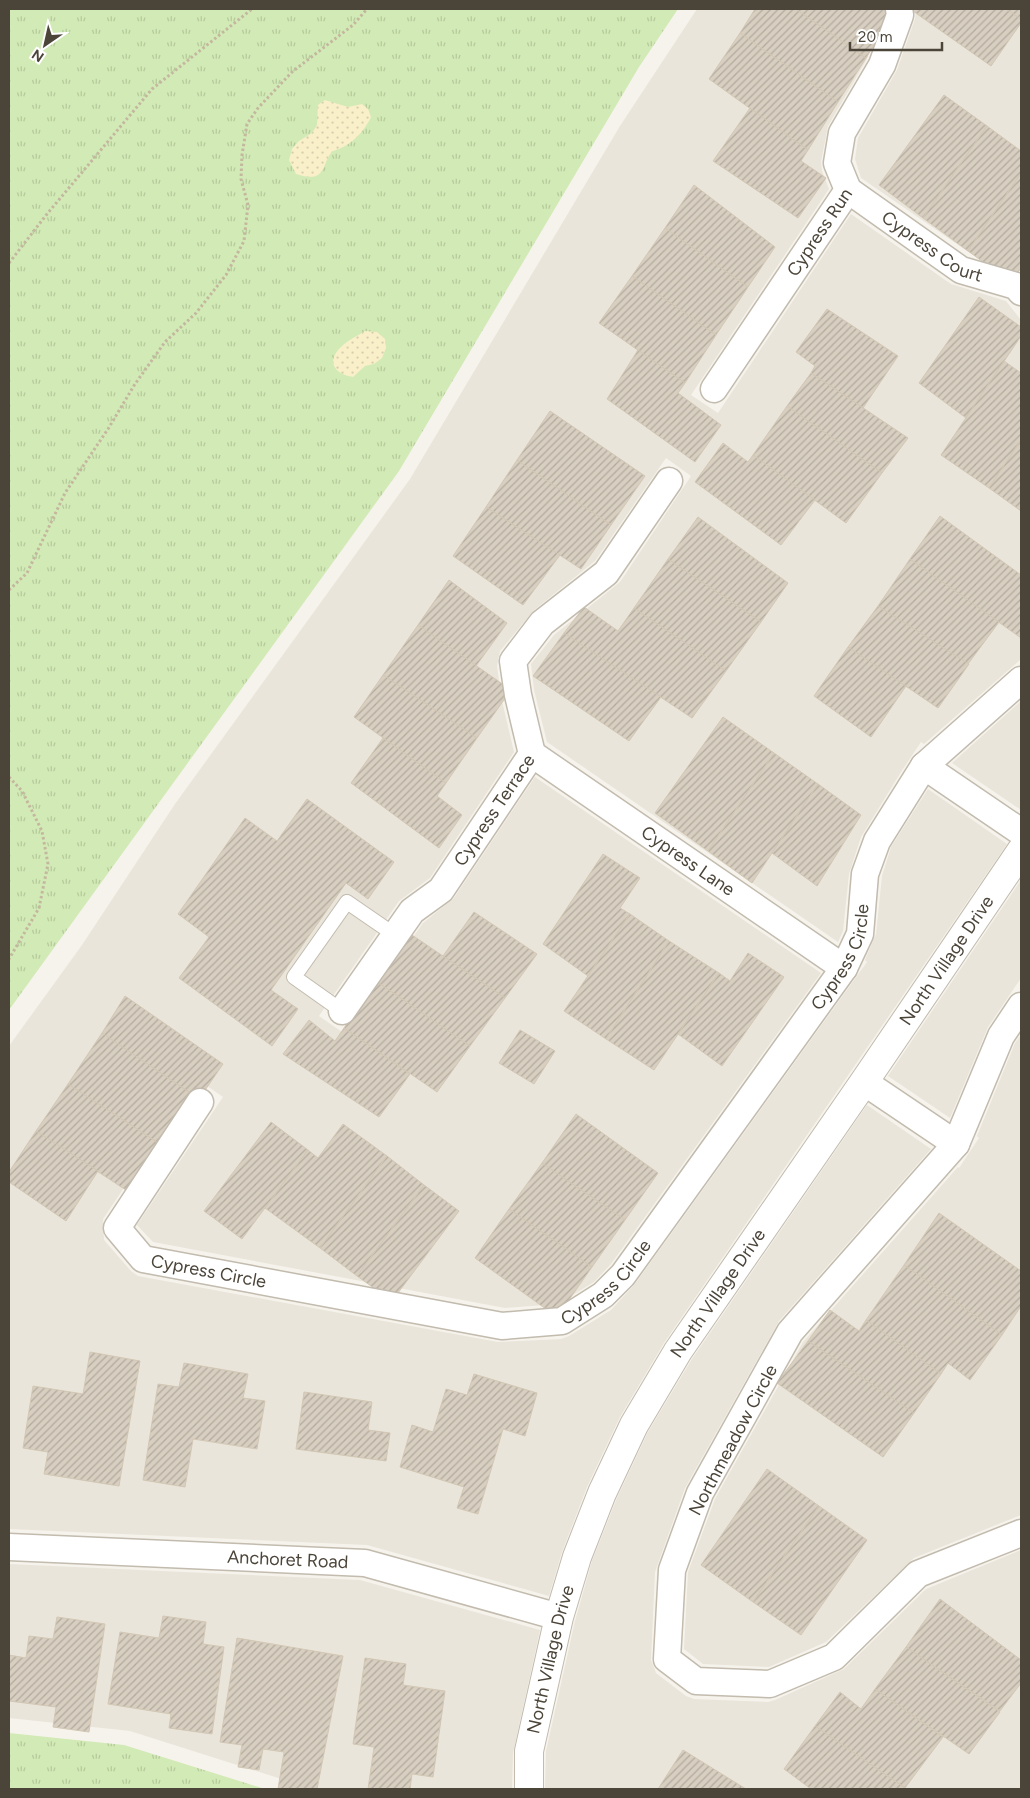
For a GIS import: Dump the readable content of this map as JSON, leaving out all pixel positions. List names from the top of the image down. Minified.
{"streets":{"street":["Cypress Run","Cypress Court","Cypress Terrace","Cypress Lane","Cypress Circle","North Village Drive","Northmeadow Circle","Anchoret Road"]},"crossings":[["Cypress Run","Cypress Court"],["Cypress Terrace","Cypress Lane"],["Cypress Lane","Cypress Circle"],["North Village Drive","Anchoret Road"]],"scale_bar":"20 m","north":"bottom left"}
